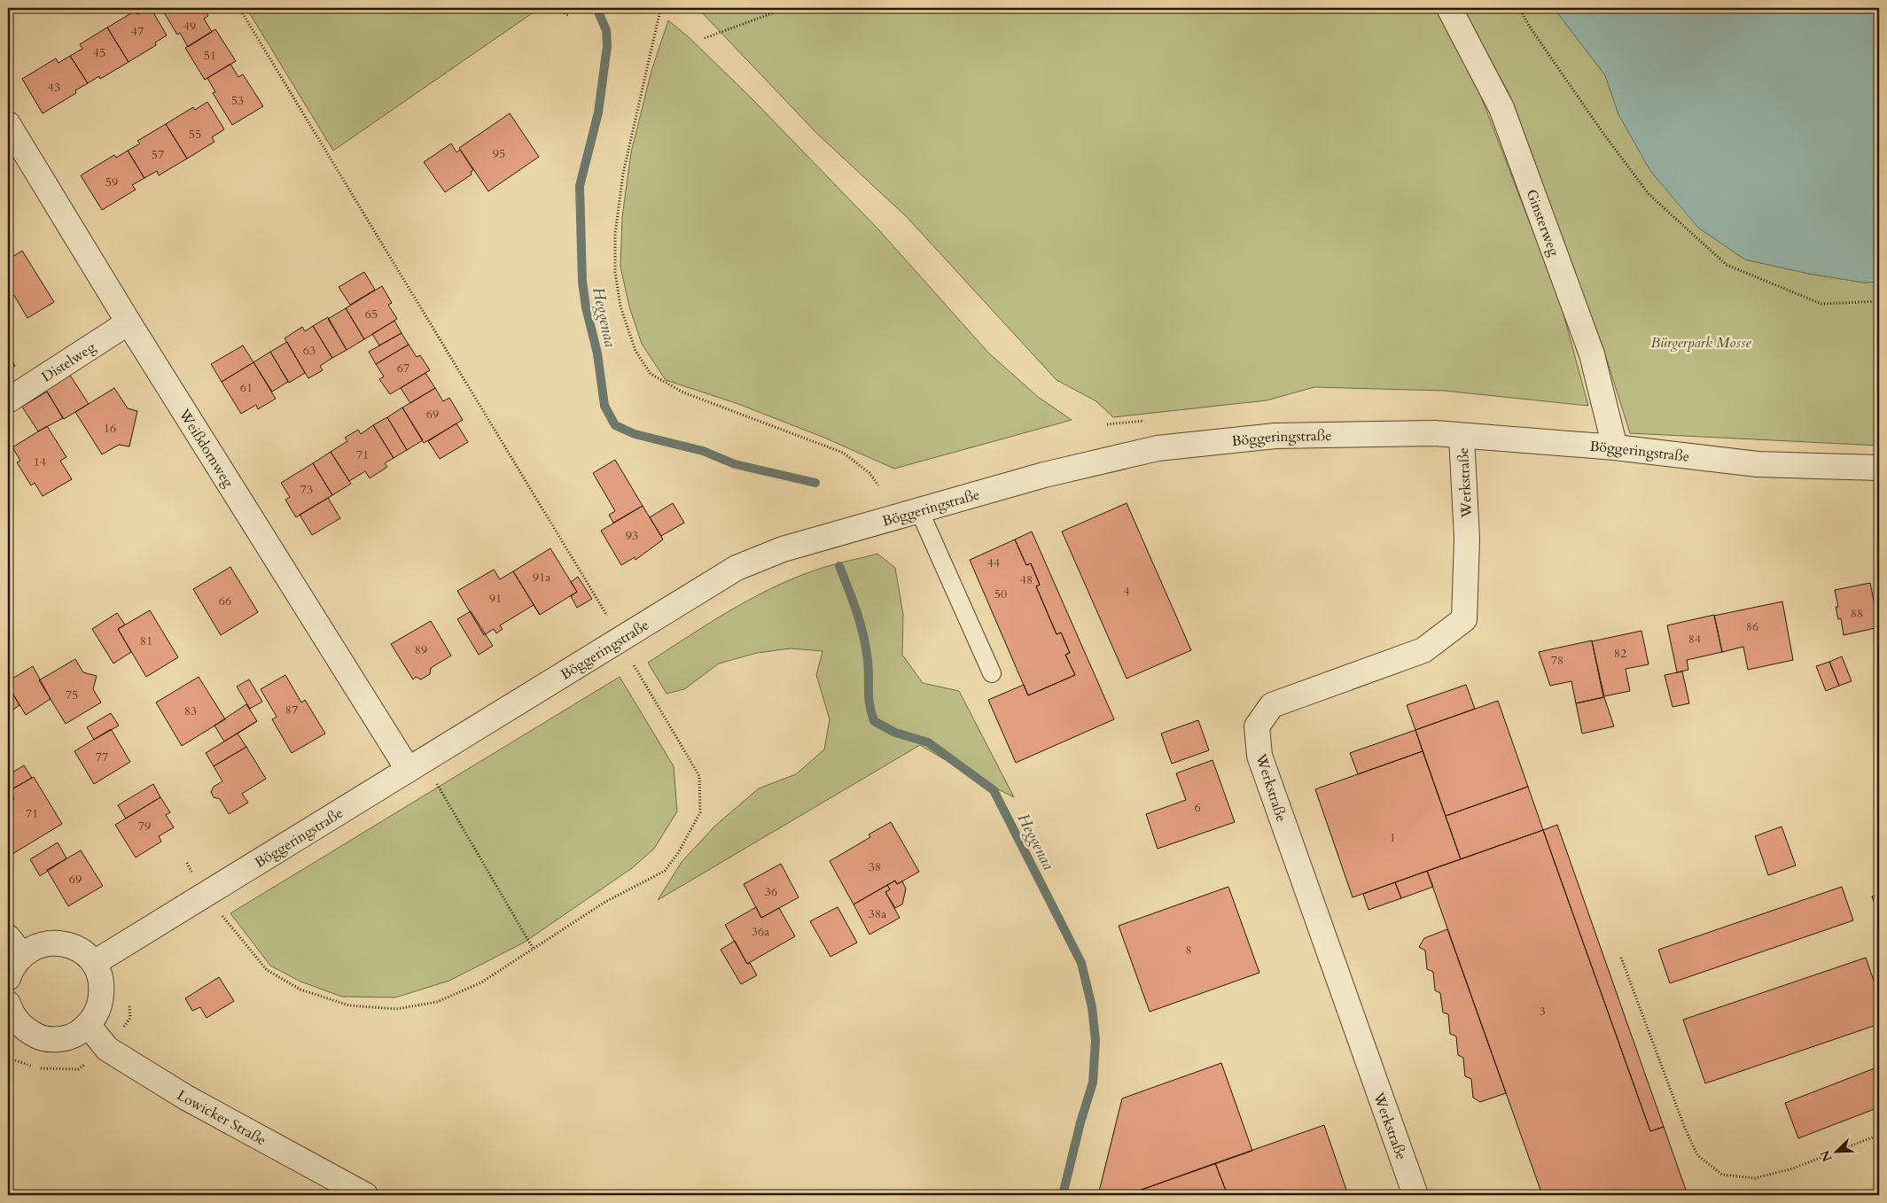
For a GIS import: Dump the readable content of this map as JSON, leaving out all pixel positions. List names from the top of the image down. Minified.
{"streets":{"street":["Ginsterweg","Distelweg","Böggeringstraße","Weißdornweg","Werkstraße","Lowicker Straße"]},"crossings":[["Ginsterweg","Böggeringstraße"],["Distelweg","Weißdornweg"],["Böggeringstraße","Weißdornweg"],["Böggeringstraße","Werkstraße"]],"water":["Heggenaa"],"parks":["Bürgerpark Mosse"],"house_numbers":["49","47","45","51","43","53","55","95","57","59","65","63","67","61","69","16","71","14","73","93","44","91a","48","4","50","91","66","88","86","84","81","89","82","78","75","87","83","77","6","71","79","1","38","69","36","38a","36a","8","3"],"north":"bottom left"}
